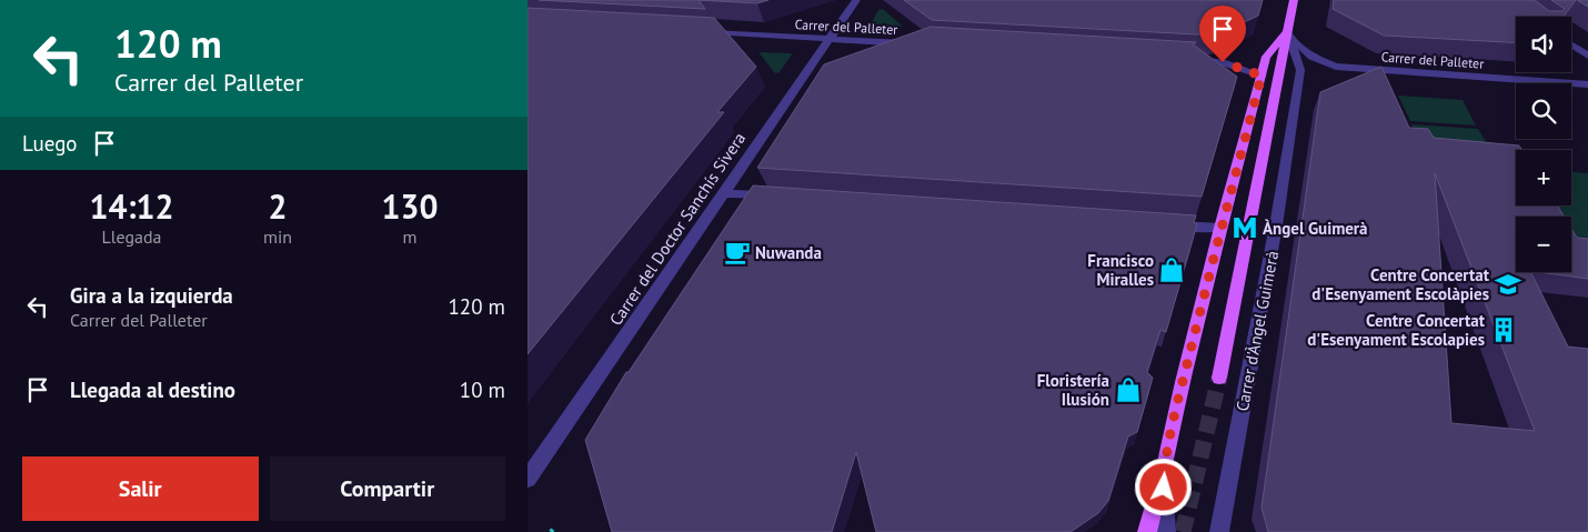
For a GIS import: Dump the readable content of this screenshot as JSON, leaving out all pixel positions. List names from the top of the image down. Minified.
{"streets":{"main road":["Carrer d'Àngel Guimerà"],"street":["Carrer del Palleter","Carrer del Doctor Sanchís Sivera"]},"crossings":[["Carrer del Palleter","Carrer del Doctor Sanchís Sivera"],["Carrer del Palleter","Carrer d'Àngel Guimerà"]],"places":{"metro station":["Àngel Guimerà"],"cafe":["Nuwanda"],"shop":["Francisco Miralles","Floristería Ilusión"],"school or university":["Centre Concertat d'Esenyament Escolàpies"],"building":["Centre Concertat d'Esenyament Escolapies"]},"page":{"turn":["120 m","Carrer del Palleter"],"map_buttons":["+","−"],"then":"Luego","eta":["14:12","Llegada","2","min","130","m"],"list":[{"name":"Gira a la izquierda","note":"Carrer del Palleter","value":"120 m"},{"name":"Llegada al destino","value":"10 m"}],"buttons":["Salir","Compartir"]}}
